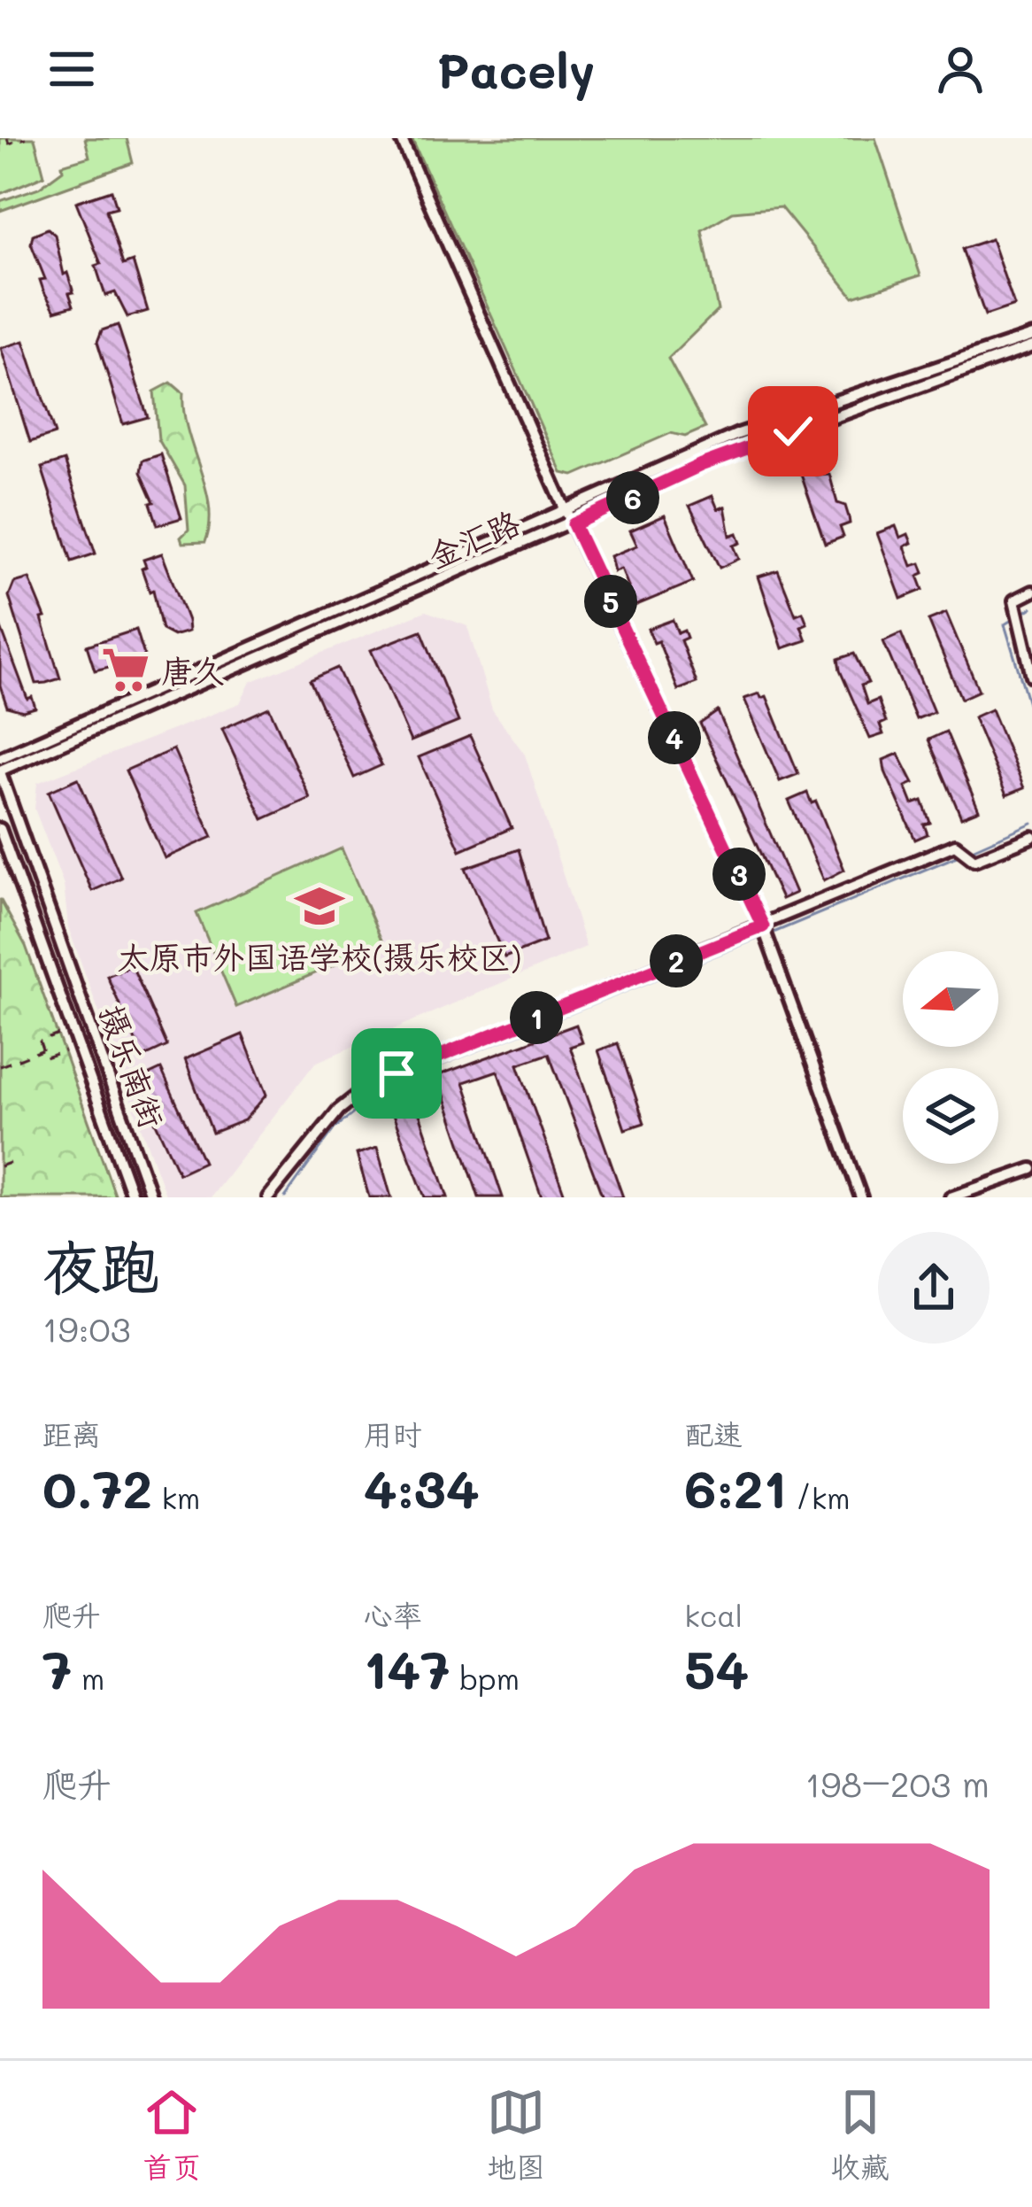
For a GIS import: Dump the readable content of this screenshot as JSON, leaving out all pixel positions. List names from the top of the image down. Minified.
{"streets":{"street":["金汇路","摄乐南街"]},"crossings":[["金汇路","摄乐南街"]],"places":{"supermarket":["唐久"],"school or university":["太原市外国语学校(摄乐校区)"]},"north":"left","page":{"header":"Pacely","pins":["6","5","4","3","2","1"],"heading":["夜跑","19:03"],"stats":[["距离","0.72 km"],["用时","4:34"],["配速","6:21 /km"],["爬升","7 m"],["心率","147 bpm"],["kcal","54"]],"chart":["爬升","198–203 m"],"tabs":["首页","地图","收藏"]}}
